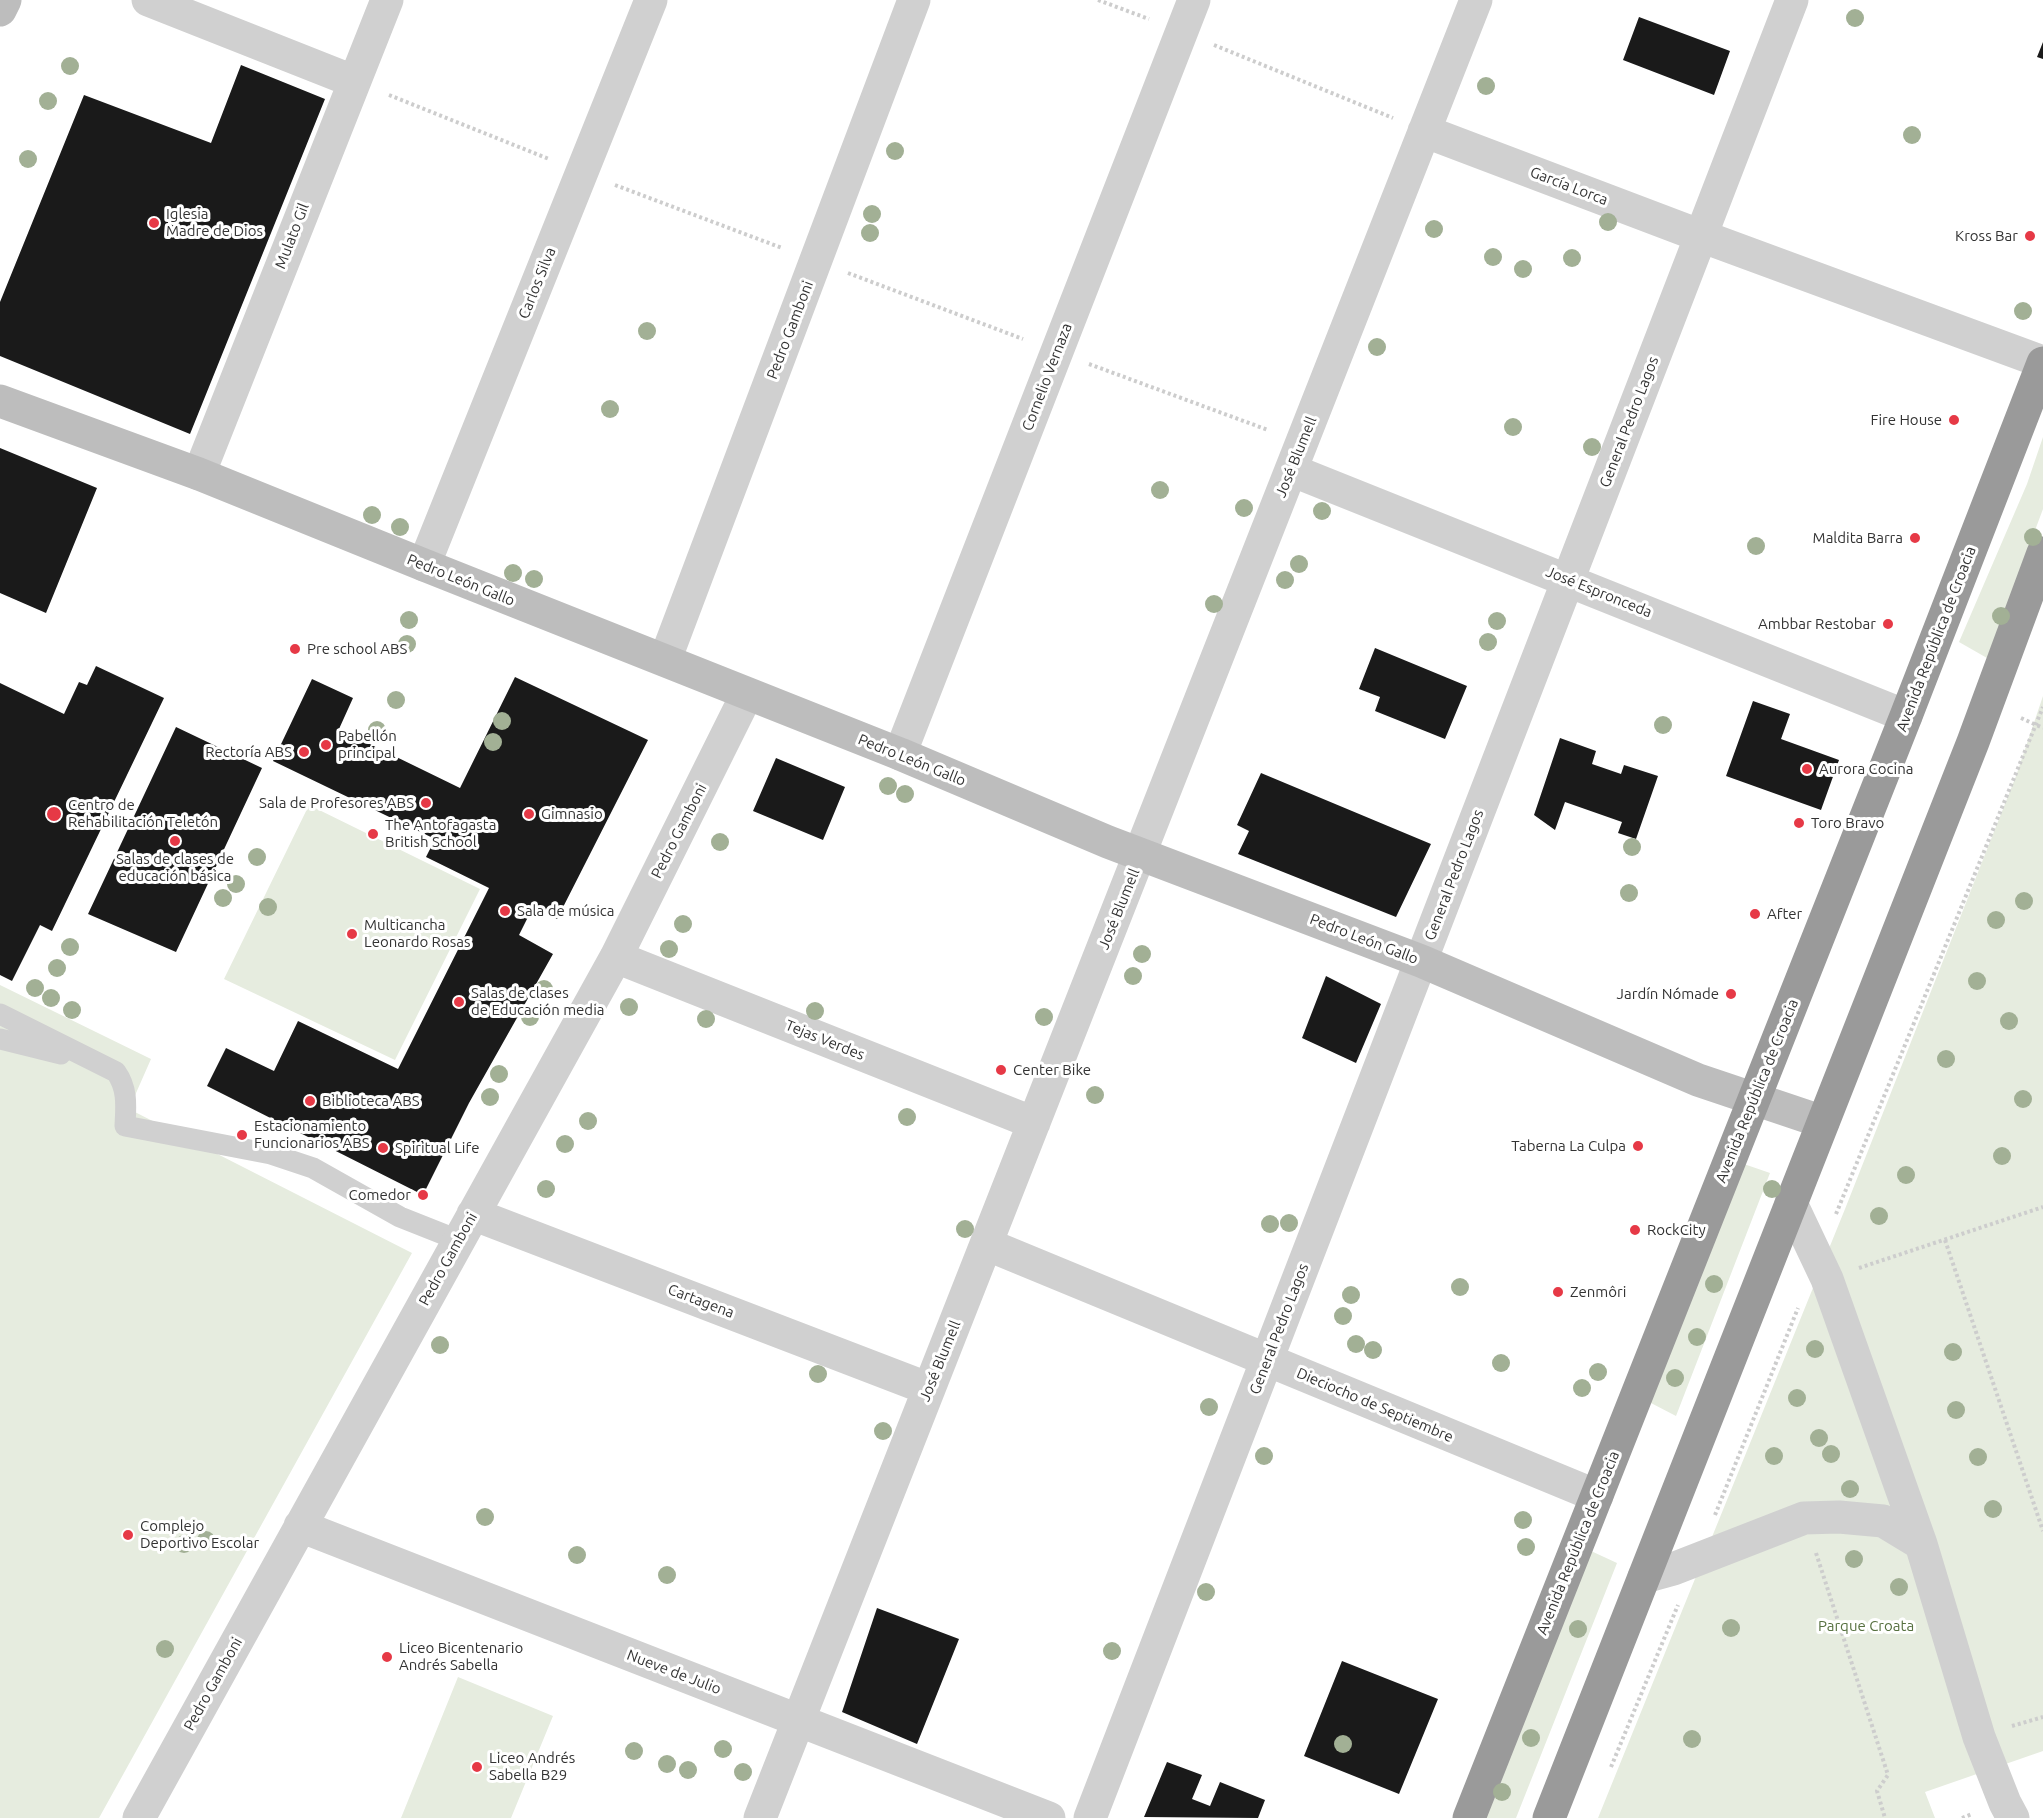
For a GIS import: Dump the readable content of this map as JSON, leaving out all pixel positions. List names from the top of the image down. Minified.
{"streets":{"highway":["Avenida República de Croacia"],"street":["García Lorca","Mulato Gil","Carlos Silva","Pedro Gamboni","Cornelio Vernaza","General Pedro Lagos","José Blumell","Pedro León Gallo","José Espronceda","Tejas Verdes","Cartagena","Dieciocho de Septiembre","Nueve de Julio"]},"crossings":[["García Lorca","General Pedro Lagos"],["García Lorca","José Blumell"],["García Lorca","Avenida República de Croacia"],["Mulato Gil","Pedro León Gallo"],["Carlos Silva","Pedro León Gallo"],["Pedro Gamboni","Pedro León Gallo"],["Pedro Gamboni","Tejas Verdes"],["Pedro Gamboni","Cartagena"],["Pedro Gamboni","Nueve de Julio"],["Cornelio Vernaza","Pedro León Gallo"],["General Pedro Lagos","Pedro León Gallo"],["General Pedro Lagos","José Espronceda"],["General Pedro Lagos","Dieciocho de Septiembre"],["José Blumell","Pedro León Gallo"],["José Blumell","José Espronceda"],["José Blumell","Tejas Verdes"],["José Blumell","Cartagena"],["José Blumell","Dieciocho de Septiembre"],["José Blumell","Nueve de Julio"],["Pedro León Gallo","Avenida República de Croacia"],["José Espronceda","Avenida República de Croacia"],["Avenida República de Croacia","Dieciocho de Septiembre"]],"parks":["Parque Croata"],"places":["Iglesia Madre de Dios","Kross Bar","Fire House","Maldita Barra","Ambbar Restobar","Pre school ABS","Pabellón principal","Rectoría ABS","Aurora Cocina","Sala de Profesores ABS","Centro de Rehabilitación Teletón","Gimnasio","Toro Bravo","The Antofagasta British School","Salas de clases de educación básica","Sala de música","After","Multicancha Leonardo Rosas","Jardín Nómade","Salas de clases de Educación media","Center Bike","Biblioteca ABS","Estacionamiento Funcionarios ABS","Taberna La Culpa","Spiritual Life","Comedor","RockCity","Zenmôri","Complejo Deportivo Escolar","Liceo Bicentenario Andrés Sabella","Liceo Andrés Sabella B29"]}
